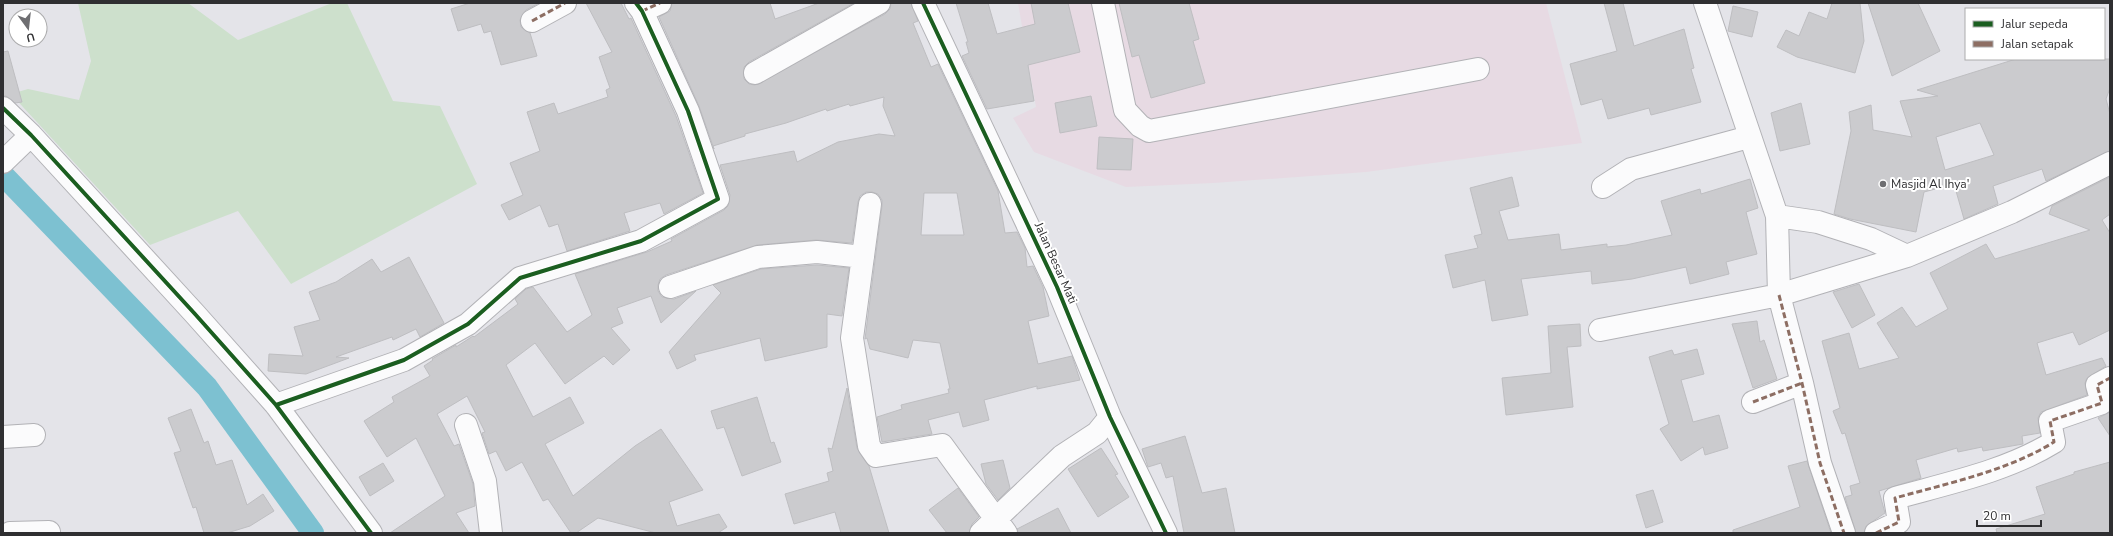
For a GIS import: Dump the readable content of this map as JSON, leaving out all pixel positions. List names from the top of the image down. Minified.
{"streets":{"street":["Jalan Besar Mati"]},"places":["Masjid Al Ihya'"],"legend":["Jalur sepeda","Jalan setapak"],"scale_bar":"20 m","north":"bottom"}
